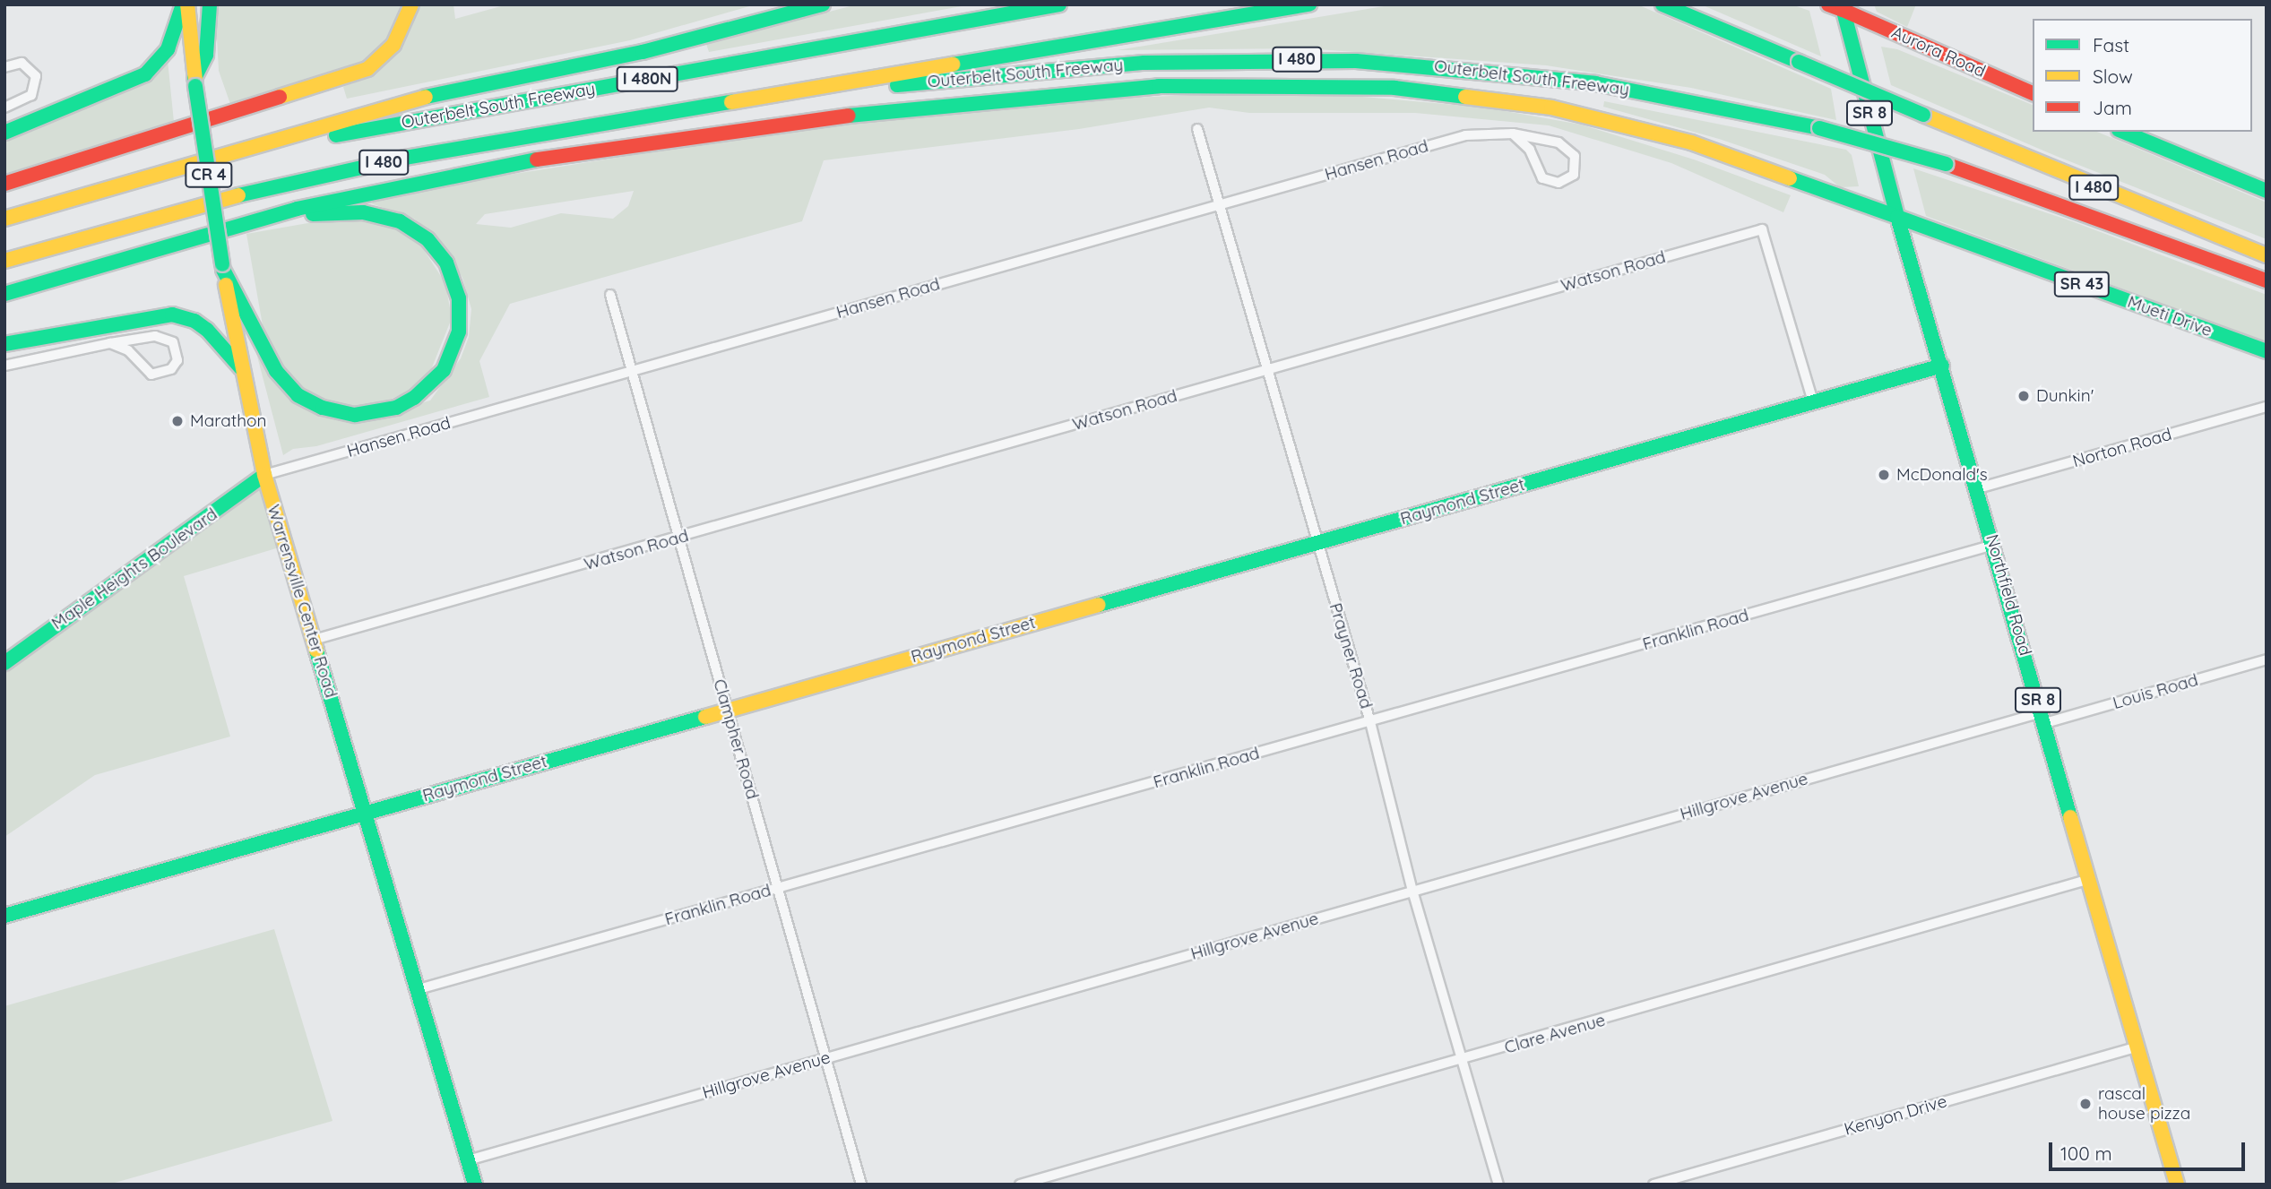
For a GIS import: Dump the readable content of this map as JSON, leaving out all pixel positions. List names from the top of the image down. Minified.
{"streets":{"main road":["Aurora Road","I 480","Outerbelt South Freeway","I 480N","SR 8","CR 4","SR 43","Mueti Drive","Raymond Street","Maple Heights Boulevard","Northfield Road","Warrensville Center Road"],"street":["Hansen Road","Watson Road","Norton Road","Franklin Road","Prayner Road","Louis Road","Clampher Road","Hillgrove Avenue","Clare Avenue","Kenyon Drive"]},"crossings":[["Aurora Road","Northfield Road"],["Hansen Road","Maple Heights Boulevard"],["Hansen Road","Warrensville Center Road"],["Hansen Road","Prayner Road"],["Hansen Road","Clampher Road"],["Watson Road","Raymond Street"],["Watson Road","Warrensville Center Road"],["Watson Road","Prayner Road"],["Watson Road","Clampher Road"],["Mueti Drive","Northfield Road"],["Norton Road","Northfield Road"],["Raymond Street","Northfield Road"],["Raymond Street","Warrensville Center Road"],["Raymond Street","Prayner Road"],["Raymond Street","Clampher Road"],["Maple Heights Boulevard","Warrensville Center Road"],["Northfield Road","Franklin Road"],["Northfield Road","Louis Road"],["Northfield Road","Hillgrove Avenue"],["Northfield Road","Clare Avenue"],["Northfield Road","Kenyon Drive"],["Warrensville Center Road","Franklin Road"],["Warrensville Center Road","Hillgrove Avenue"],["Franklin Road","Prayner Road"],["Franklin Road","Clampher Road"],["Prayner Road","Hillgrove Avenue"],["Prayner Road","Clare Avenue"],["Louis Road","Hillgrove Avenue"],["Clampher Road","Hillgrove Avenue"]],"places":["Dunkin'","Marathon","McDonald's","rascal house pizza"],"legend":["Fast","Slow","Jam"],"scale_bar":"100 m"}
